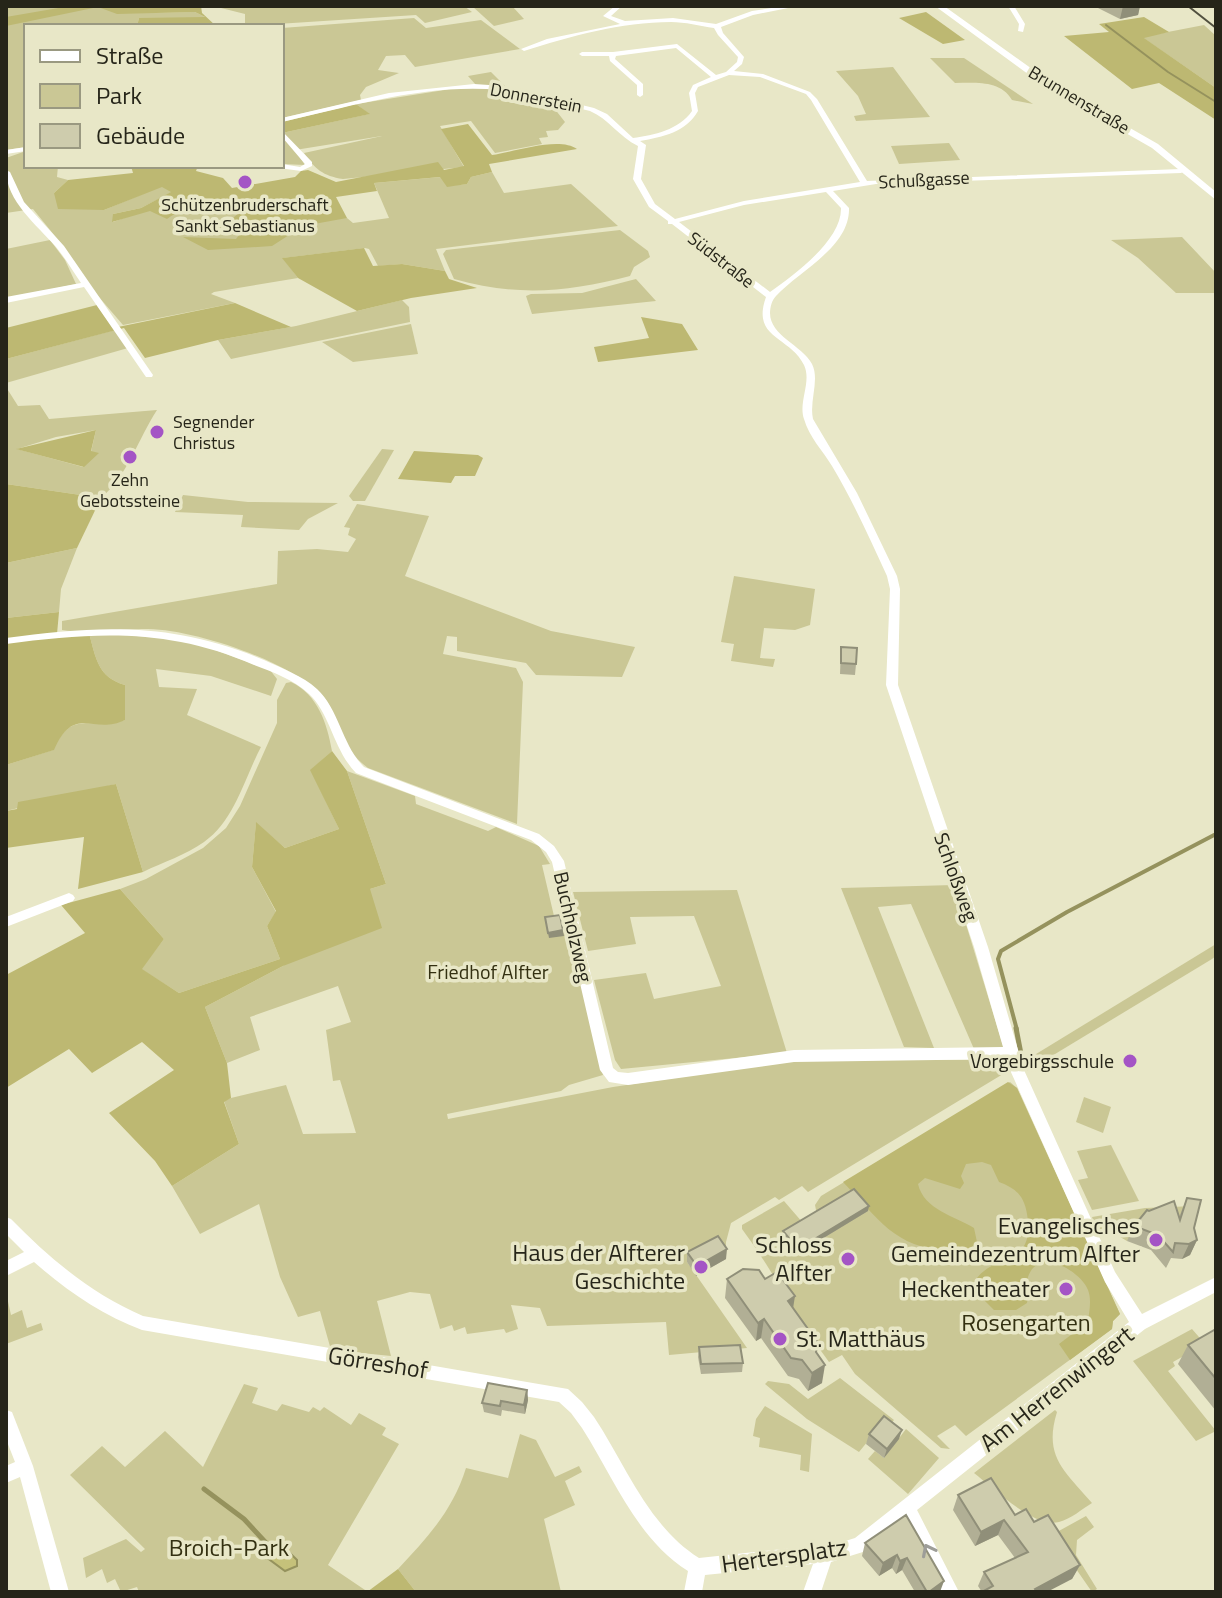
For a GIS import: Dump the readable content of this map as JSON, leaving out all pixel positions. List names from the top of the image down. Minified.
{"streets":{"street":["Donnerstein","Brunnenstraße","Schußgasse","Südstraße","Schloßweg","Buchholzweg","Görreshof","Am Herrenwingert","Hertersplatz"]},"crossings":[["Brunnenstraße","Schußgasse"],["Schußgasse","Südstraße"],["Südstraße","Schloßweg"],["Schloßweg","Buchholzweg"],["Schloßweg","Am Herrenwingert"],["Görreshof","Hertersplatz"],["Am Herrenwingert","Hertersplatz"]],"parks":["Friedhof Alfter","Rosengarten","Broich-Park"],"places":["Schützenbruderschaft Sankt Sebastianus","Segnender Christus","Zehn Gebotssteine","Vorgebirgsschule","Evangelisches Gemeindezentrum Alfter","Schloss Alfter","Haus der Alfterer Geschichte","Heckentheater","St. Matthäus"],"legend":["Straße","Park","Gebäude"]}
